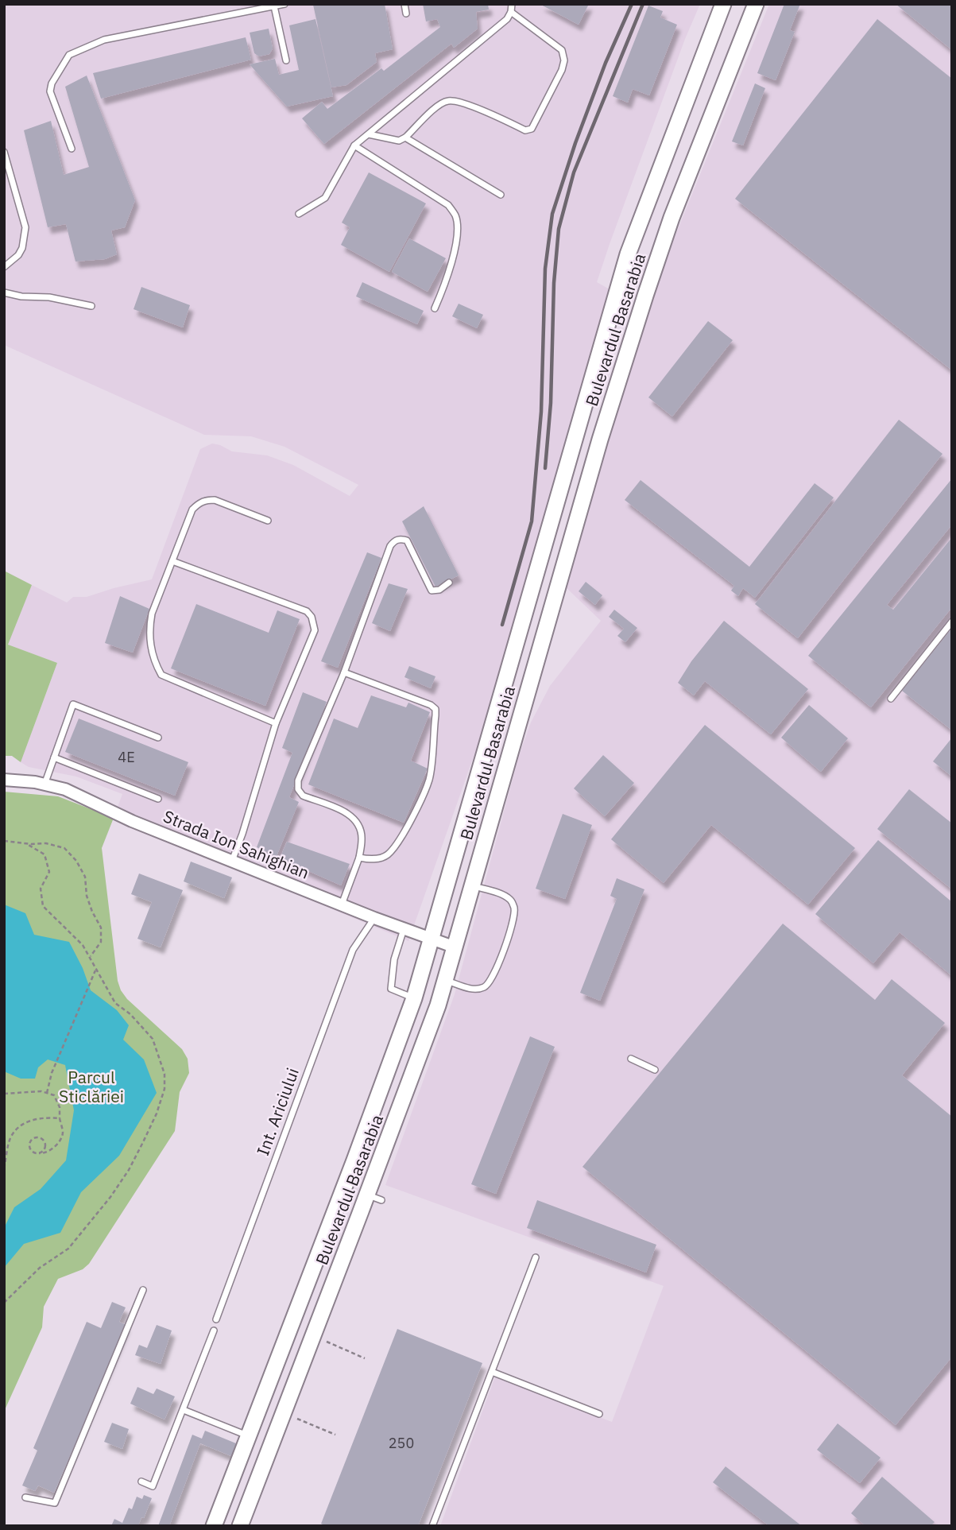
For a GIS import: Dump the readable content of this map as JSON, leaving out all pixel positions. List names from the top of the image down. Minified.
{"streets":{"main road":["Bulevardul Basarabia"],"street":["Strada Ion Sahighian"],"lane":["Int. Ariciului"]},"crossings":[["Bulevardul Basarabia","Strada Ion Sahighian"],["Strada Ion Sahighian","Int. Ariciului"]],"parks":["Parcul Sticlăriei"],"house_numbers":["4E","250"]}
